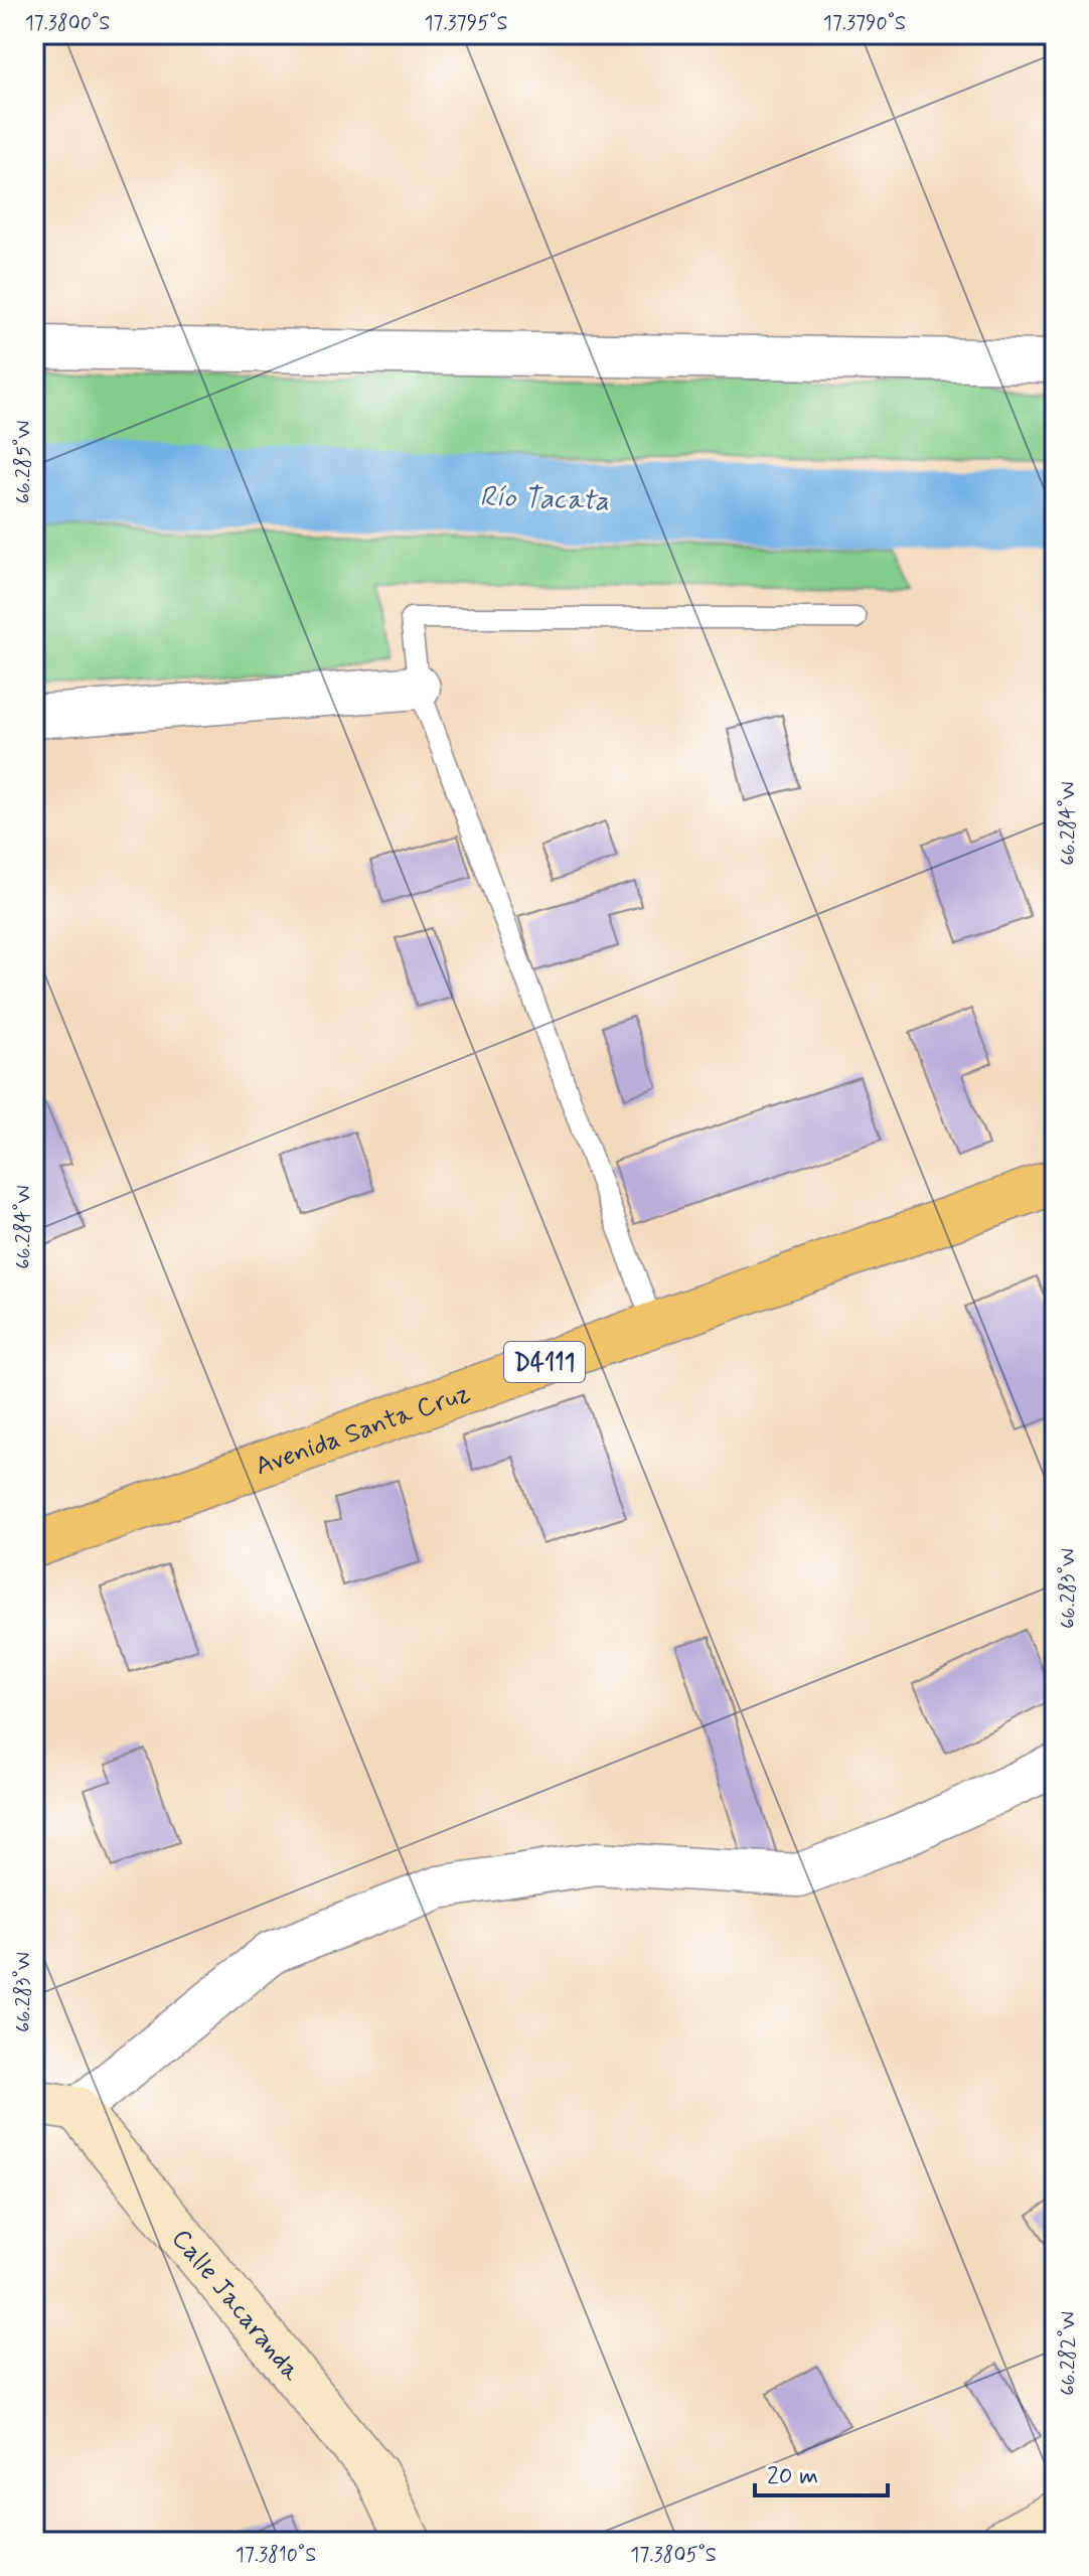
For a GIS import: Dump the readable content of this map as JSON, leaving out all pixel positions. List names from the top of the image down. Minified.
{"streets":{"main road":["D4111","Avenida Santa Cruz","Calle Jacaranda"]},"water":["Río Tacata"],"scale_bar":"20 m","coordinates":["17.3800°S","17.3795°S","17.3790°S","66.285°W","66.284°W","66.283°W","66.282°W","17.3810°S","17.3805°S"]}
